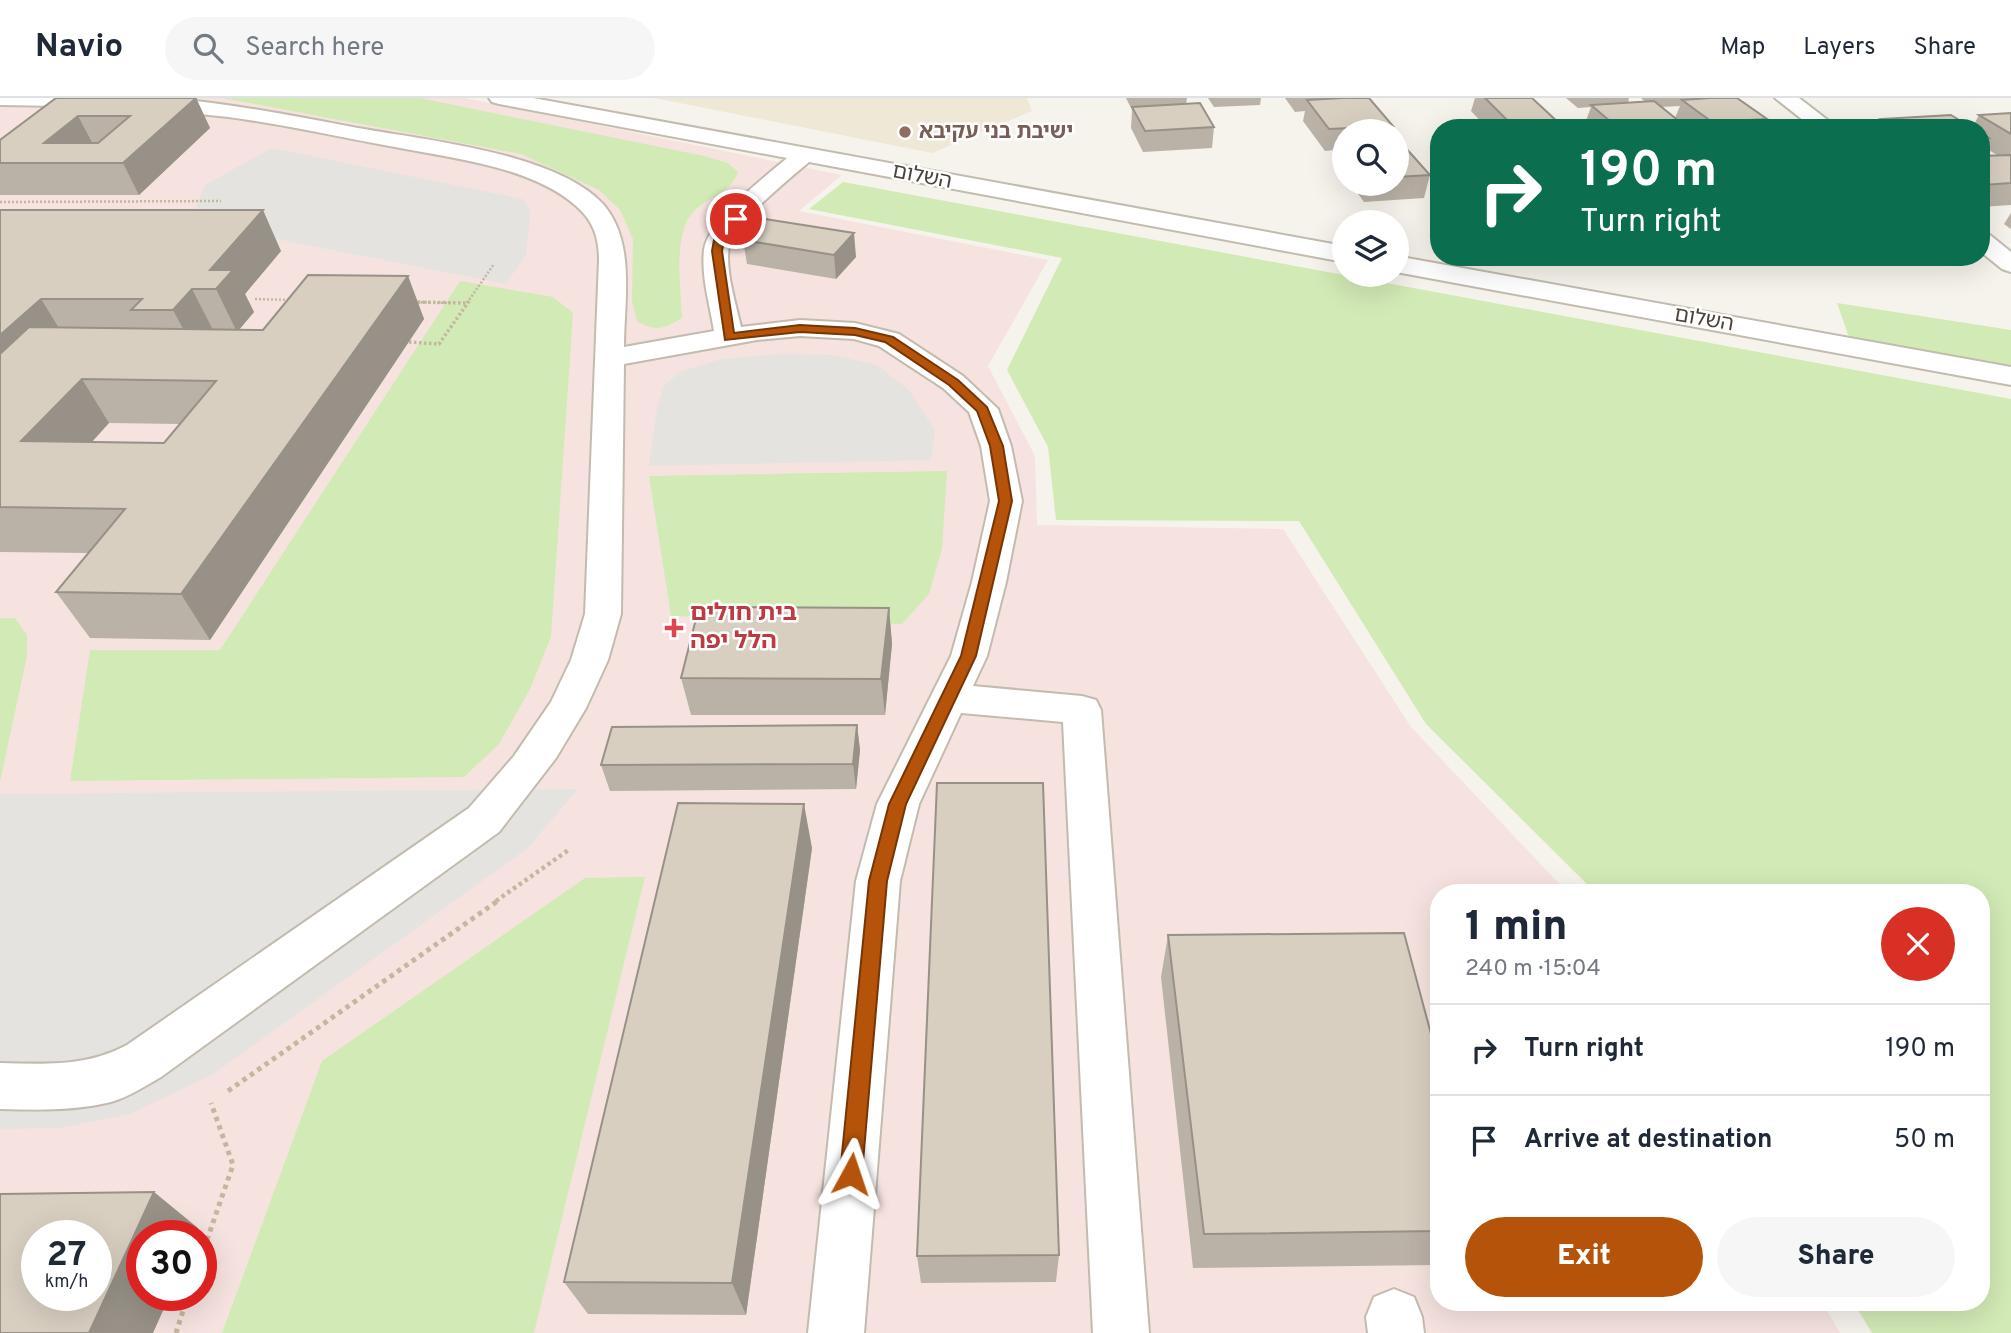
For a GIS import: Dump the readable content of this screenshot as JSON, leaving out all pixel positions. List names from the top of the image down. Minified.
{"streets":{"street":["השלום"]},"places":{"other":["ישיבת בני עקיבא"],"health":["בית חולים הלל יפה"]},"page":{"header":"Navio","search":"Search here","nav":["Map","Layers","Share"],"turn":["190 m","Turn right"],"heading":["1 min","240 m · 15:04"],"list":[{"name":"Turn right","value":"190 m"},{"name":"Arrive at destination","value":"50 m"}],"buttons":["Exit","Share"],"speed":"27 km/h","limit":"30"}}
